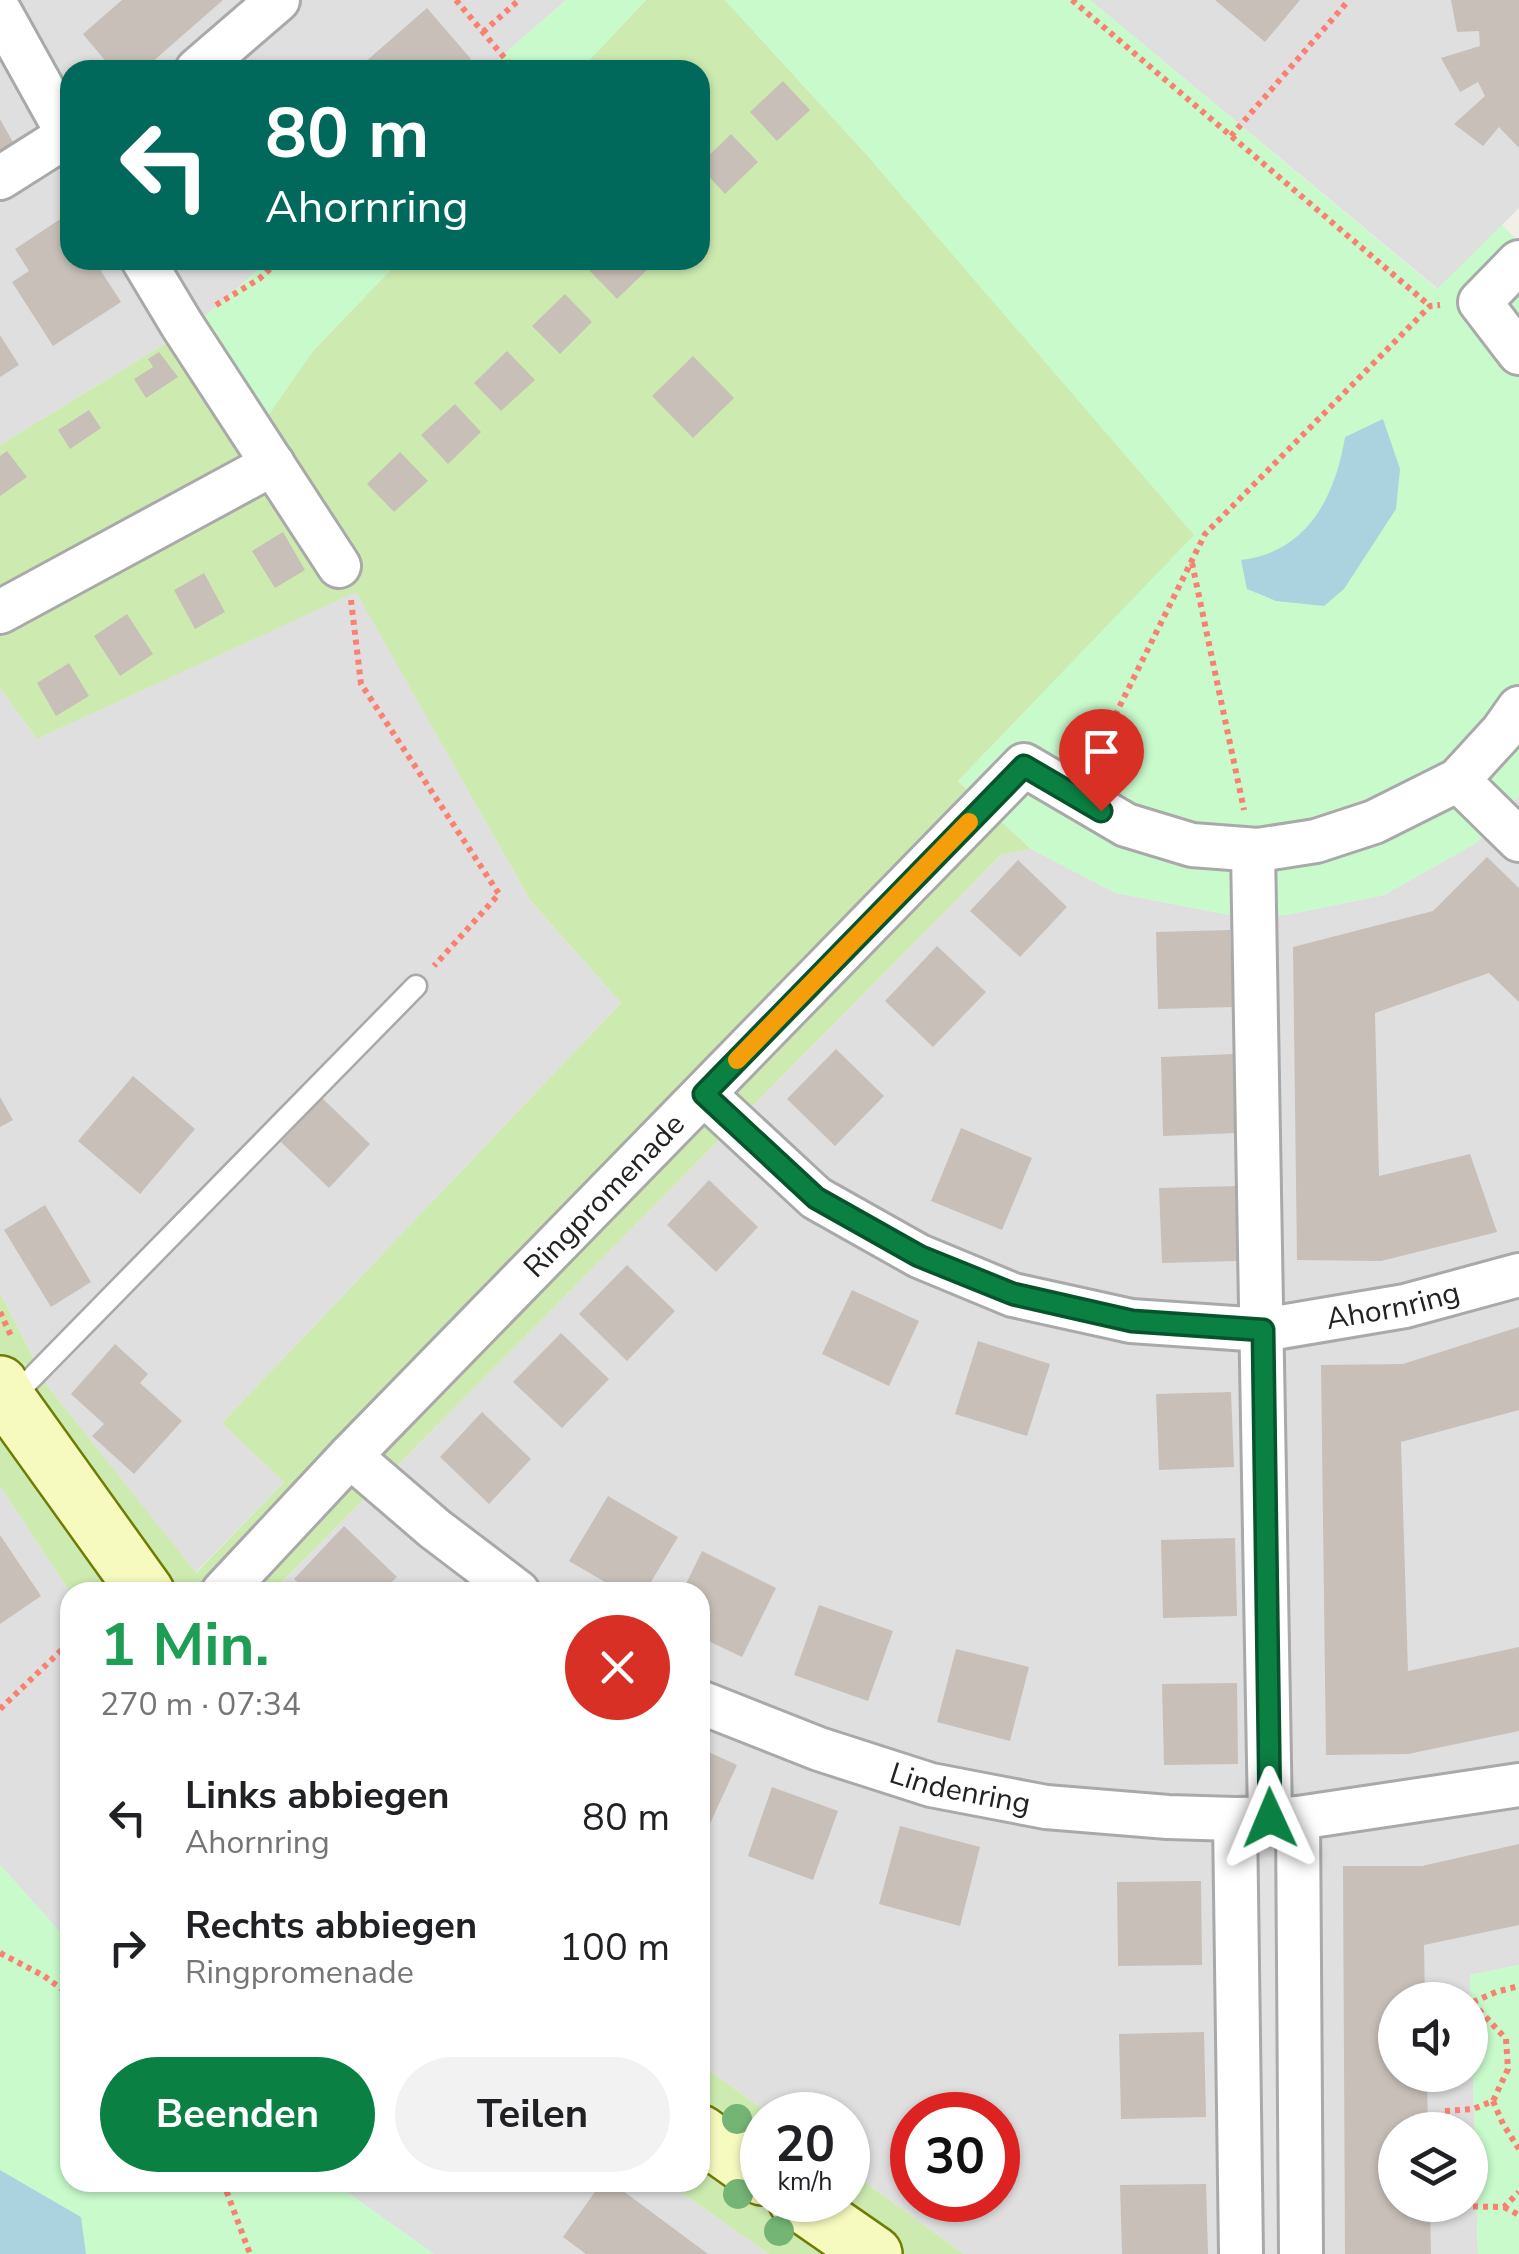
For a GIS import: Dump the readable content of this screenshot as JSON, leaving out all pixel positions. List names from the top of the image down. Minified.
{"streets":{"street":["Ringpromenade","Ahornring","Lindenring"]},"crossings":[["Ringpromenade","Ahornring"]],"page":{"turn":["80 m","Ahornring"],"heading":["1 Min.","270 m · 07:34"],"list":[{"name":"Links abbiegen","note":"Ahornring","value":"80 m"},{"name":"Rechts abbiegen","note":"Ringpromenade","value":"100 m"}],"buttons":["Beenden","Teilen"],"speed":"20 km/h","limit":"30"}}
